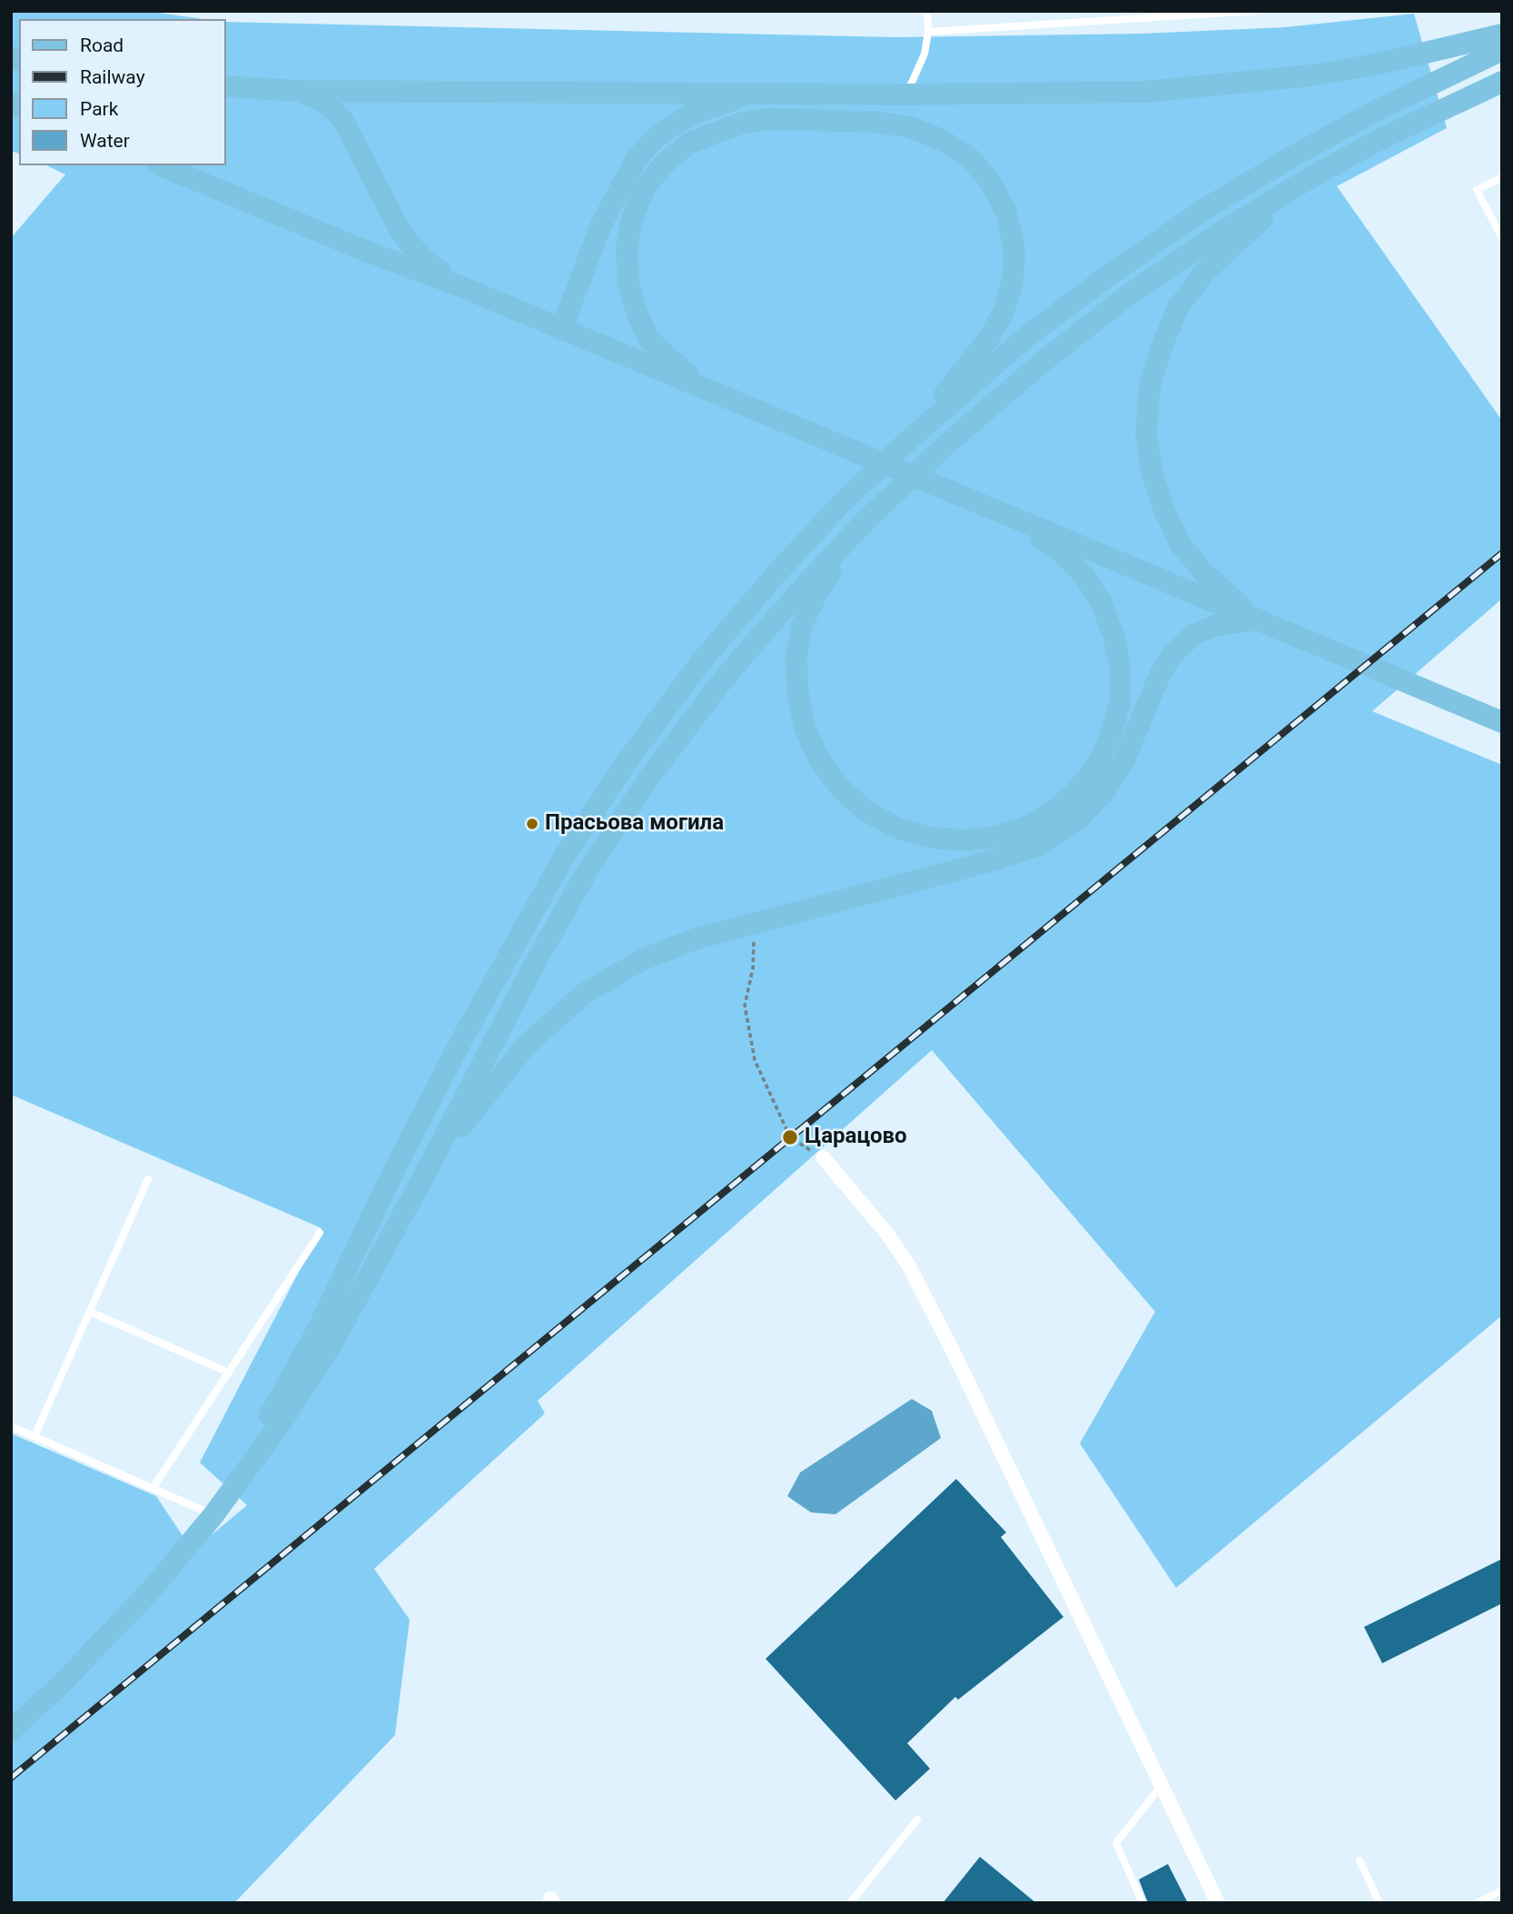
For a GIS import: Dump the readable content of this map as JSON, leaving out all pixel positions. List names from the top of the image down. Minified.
{"places":["Прасьова могила","Царацово"],"legend":["Road","Railway","Park","Water"]}
